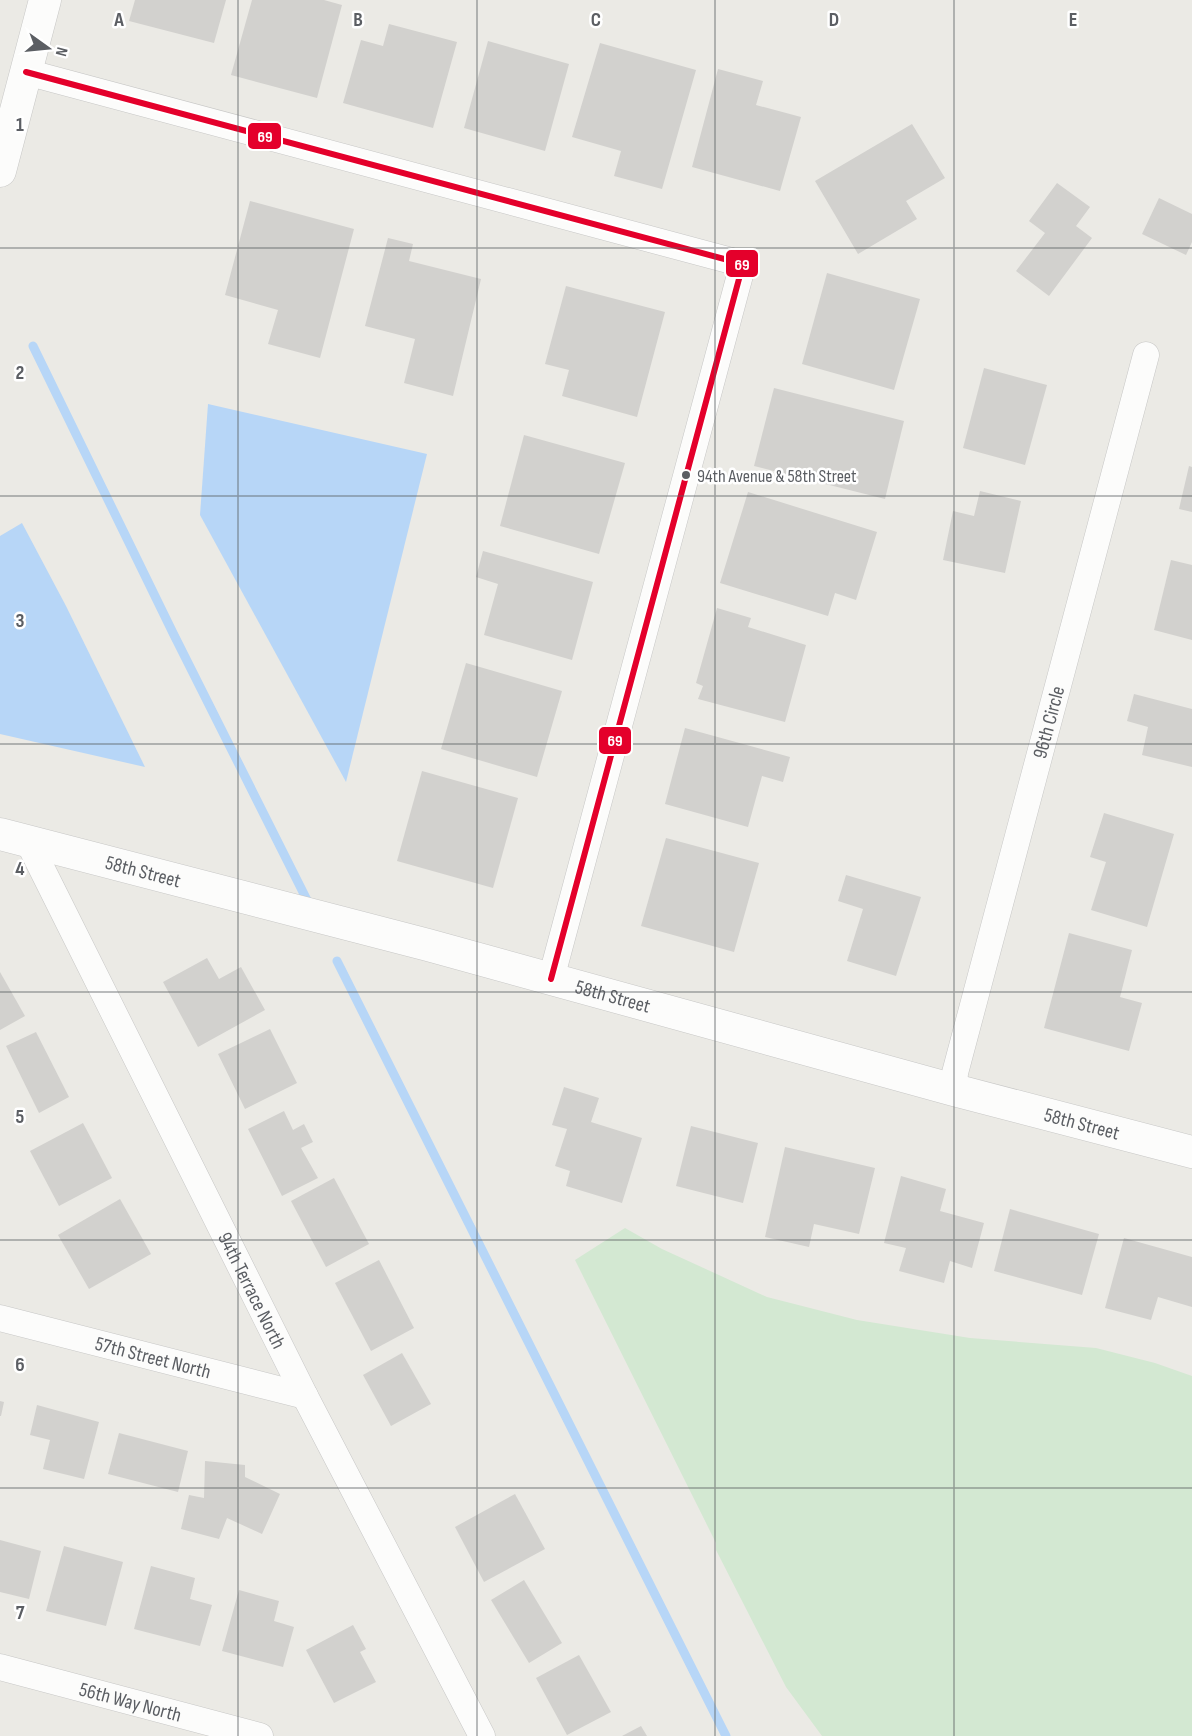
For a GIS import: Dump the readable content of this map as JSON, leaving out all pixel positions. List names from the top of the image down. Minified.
{"streets":{"street":["96th Circle","58th Street","94th Terrace North","57th Street North","56th Way North"]},"crossings":[["96th Circle","58th Street"],["58th Street","94th Terrace North"],["94th Terrace North","57th Street North"]],"places":["94th Avenue & 58th Street"],"lines":["transit line 69"],"north":"right","grid":{"columns":["A","B","C","D","E"],"rows":["1","2","3","4","5","6","7"]}}
